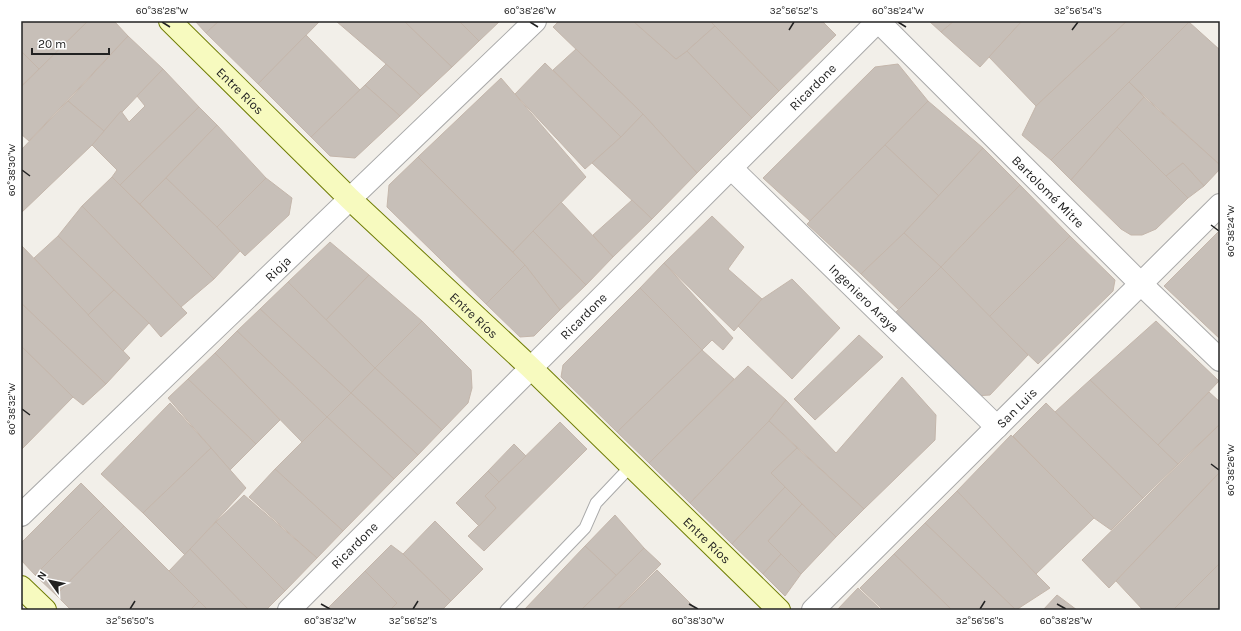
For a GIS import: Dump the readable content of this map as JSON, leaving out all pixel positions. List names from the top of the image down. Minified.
{"streets":{"main road":["Entre Ríos"],"street":["Ricardone","Bartolomé Mitre","Rioja","Ingeniero Araya","San Luis"]},"crossings":[["Ricardone","Entre Ríos"],["Ricardone","Bartolomé Mitre"],["Ricardone","Ingeniero Araya"],["Entre Ríos","Rioja"],["Bartolomé Mitre","San Luis"],["Ingeniero Araya","San Luis"]],"scale_bar":"20 m","north":"top left","coordinates":["60°38'28\"W","60°38'26\"W","32°56'52\"S","60°38'24\"W","32°56'54\"S","60°38'30\"W","60°38'32\"W","32°56'50\"S","32°56'56\"S"]}
